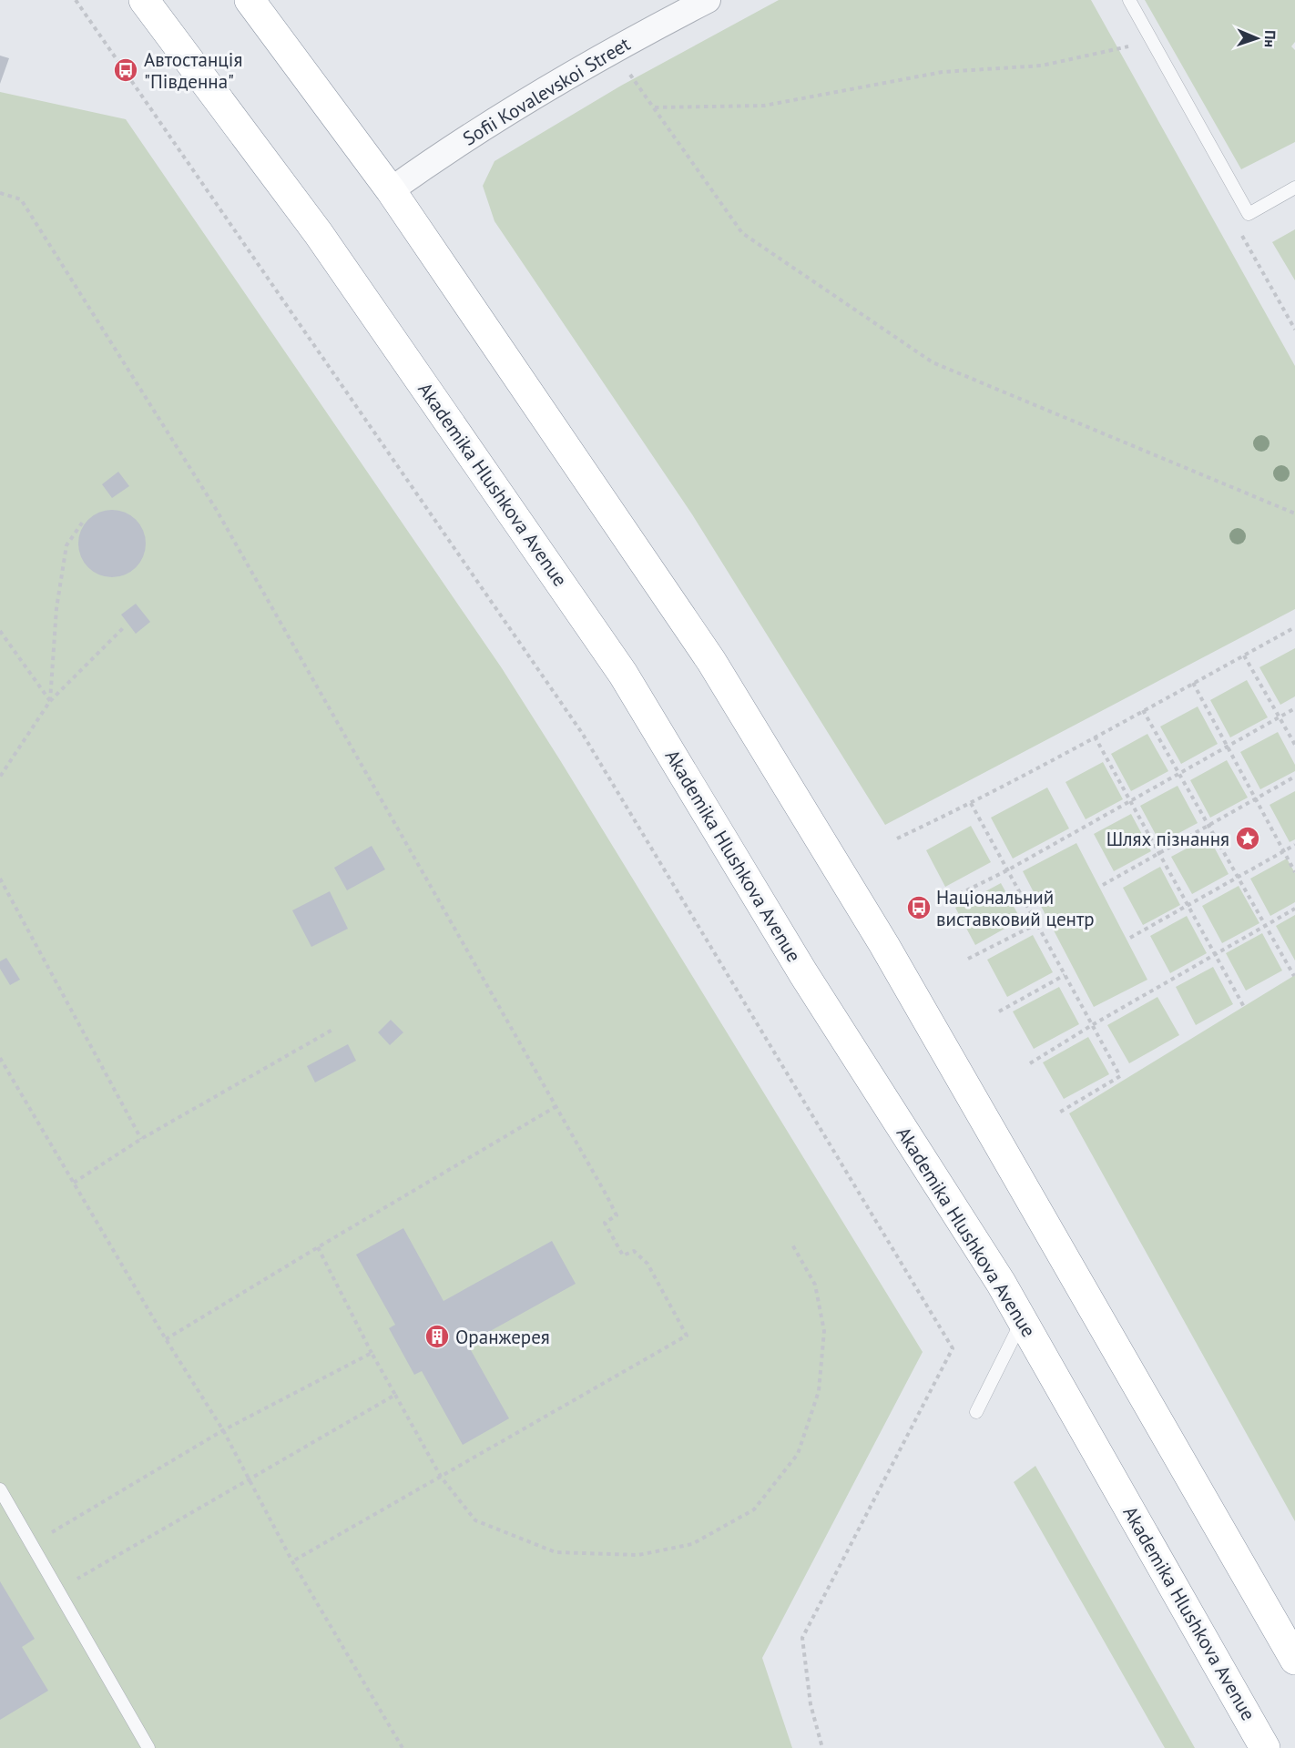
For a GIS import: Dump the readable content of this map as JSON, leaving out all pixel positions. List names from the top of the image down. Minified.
{"streets":{"highway":["Akademika Hlushkova Avenue"],"street":["Sofii Kovalevskoi Street"]},"places":{"bus stop":["Автостанція \"Південна\"","Національний виставковий центр"],"place":["Шлях пізнання"],"building":["Оранжерея"]},"north":"right"}
